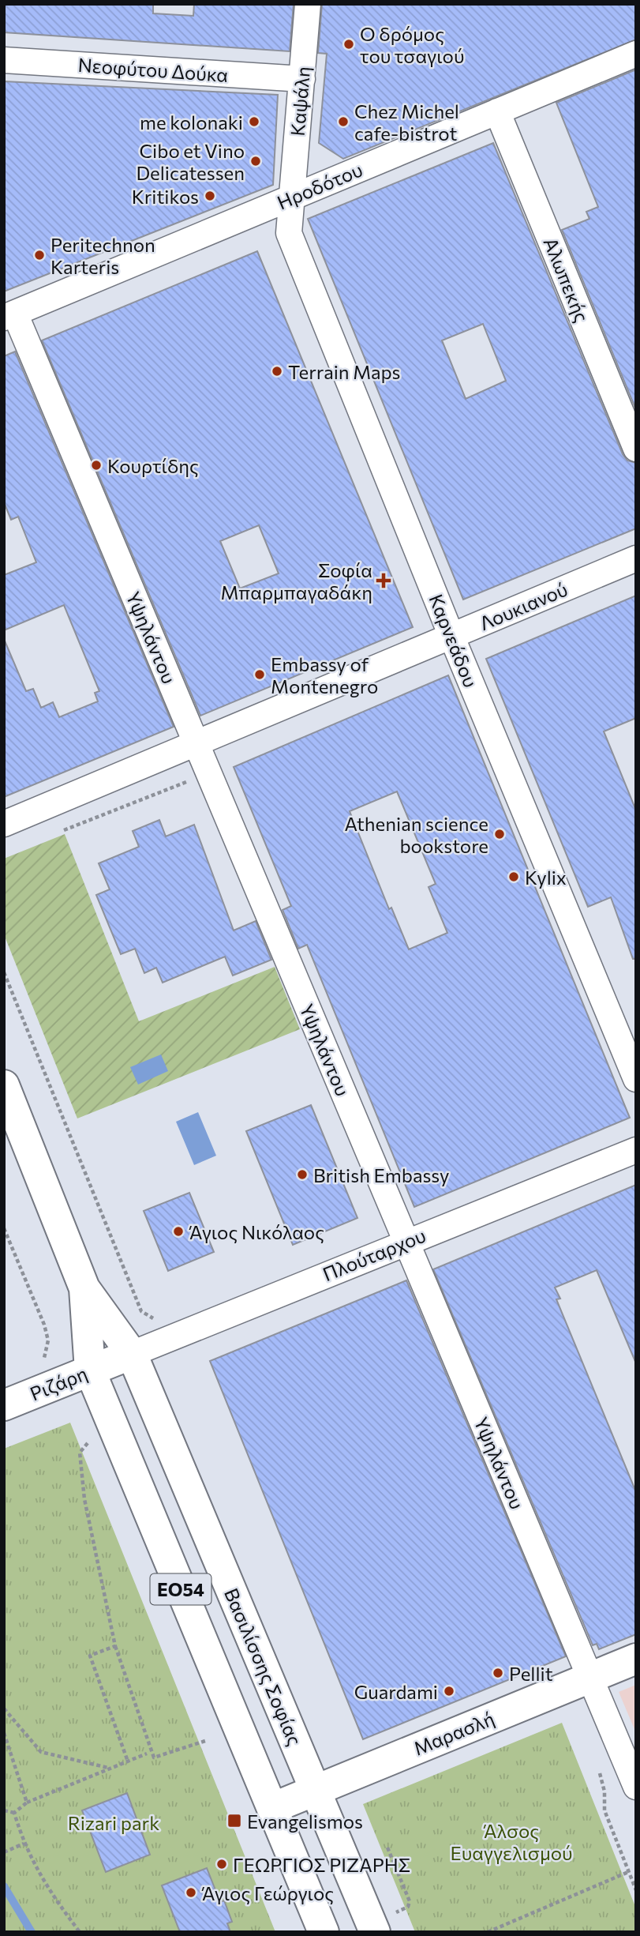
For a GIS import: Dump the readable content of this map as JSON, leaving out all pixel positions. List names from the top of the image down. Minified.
{"streets":{"main road":["Ριζάρη","ΕΟ54","Βασιλίσσης Σοφίας","Μαρασλή"],"street":["Νεοφύτου Δούκα","Καψάλη","Ηροδότου","Αλωπεκής","Λουκιανού","Υψηλάντου","Καρνεάδου","Πλούταρχου"]},"crossings":[["Νεοφύτου Δούκα","Καψάλη"],["Καψάλη","Ηροδότου"],["Καψάλη","Καρνεάδου"],["Ηροδότου","Αλωπεκής"],["Ηροδότου","Υψηλάντου"],["Ηροδότου","Καρνεάδου"],["Λουκιανού","Υψηλάντου"],["Λουκιανού","Καρνεάδου"],["Υψηλάντου","Πλούταρχου"],["Υψηλάντου","Μαρασλή"],["Πλούταρχου","Ριζάρη"],["Πλούταρχου","Βασιλίσσης Σοφίας"],["Ριζάρη","Βασιλίσσης Σοφίας"],["Βασιλίσσης Σοφίας","Μαρασλή"]],"parks":["Rizari park","Άλσος Ευαγγελισμού"],"places":{"other":["Ο δρόμος του τσαγιού","me kolonaki","Chez Michel cafe-bistrot","Cibo et Vino Delicatessen","Kritikos","Peritechnon Karteris","Terrain Maps","Κουρτίδης","Embassy of Montenegro","Athenian science bookstore","Kylix","British Embassy","Άγιος Νικόλαος","Pellit","Guardami","ΓΕΩΡΓΙΟΣ ΡΙΖΑΡΗΣ","Άγιος Γεώργιος"],"health":["Σοφία Μπαρμπαγαδάκη"],"transit":["Evangelismos"]}}
